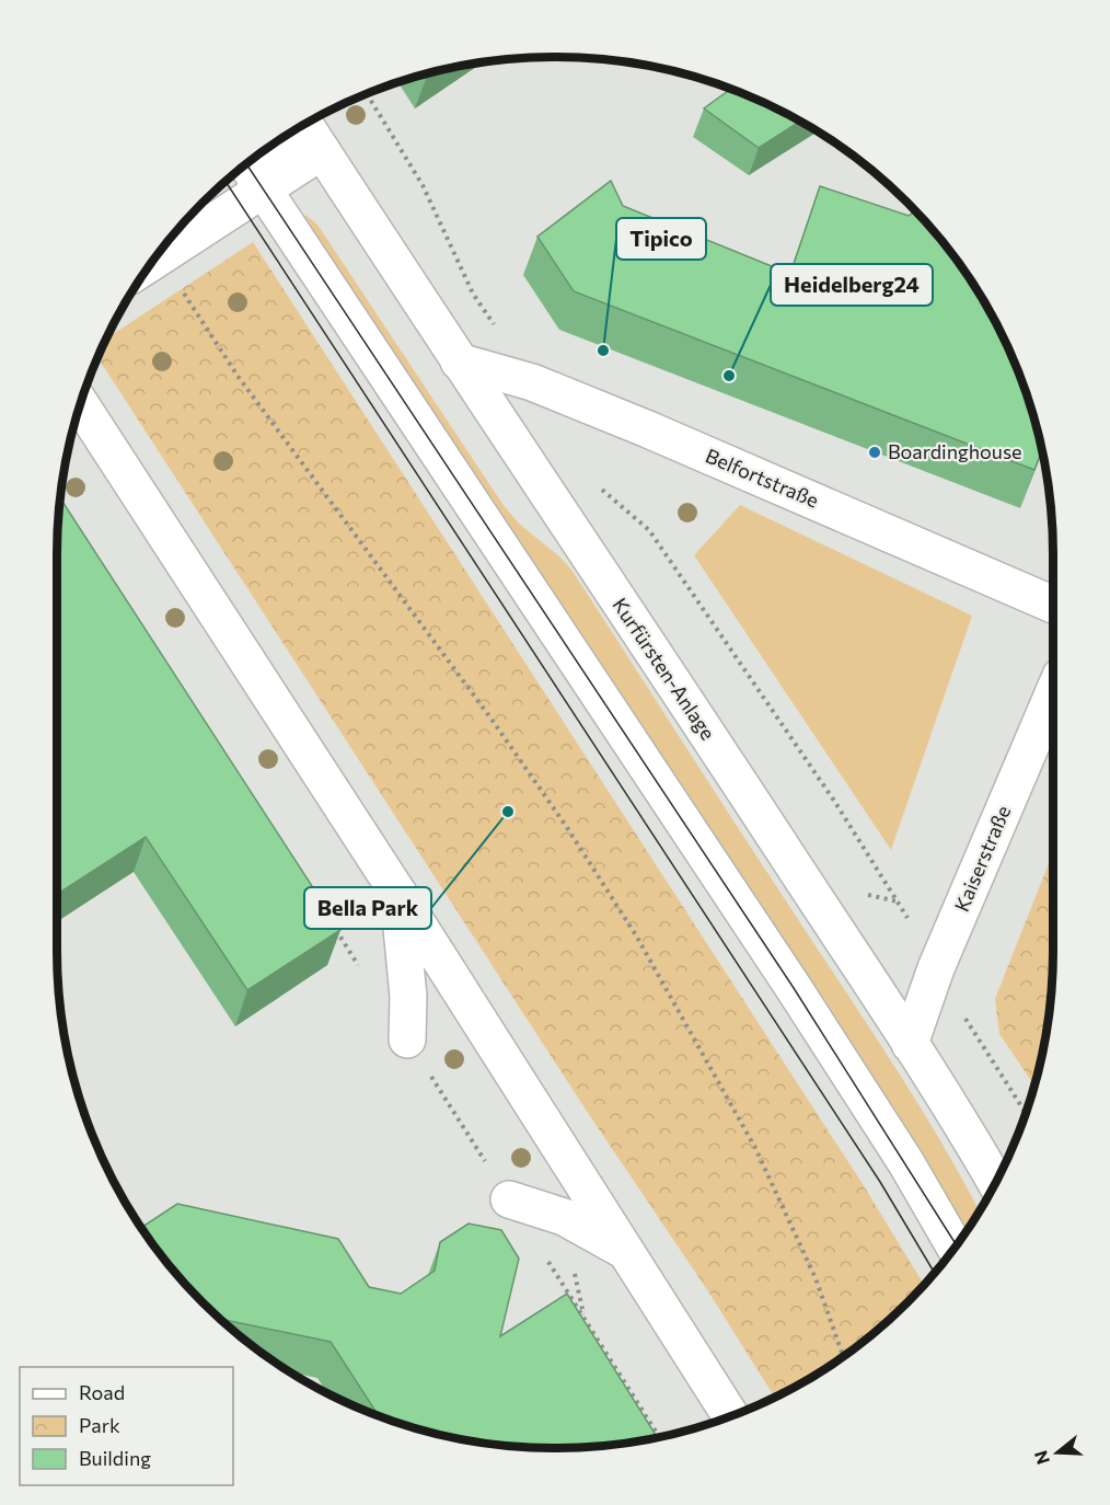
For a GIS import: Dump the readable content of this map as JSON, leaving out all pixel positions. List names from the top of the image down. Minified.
{"streets":{"main road":["Belfortstraße","Kurfürsten-Anlage","Kaiserstraße"]},"crossings":[["Belfortstraße","Kurfürsten-Anlage"],["Kurfürsten-Anlage","Kaiserstraße"]],"places":["Tipico","Heidelberg24","Boardinghouse","Bella Park"],"legend":["Road","Park","Building"],"north":"left"}
